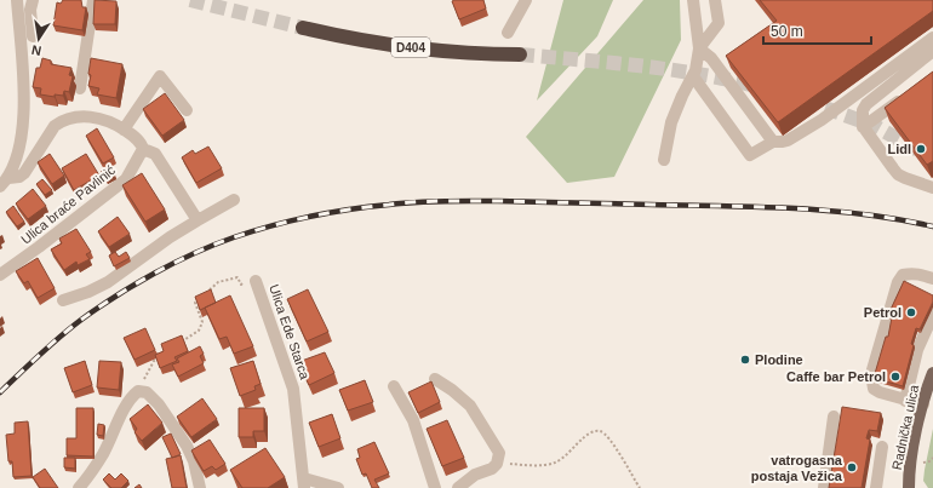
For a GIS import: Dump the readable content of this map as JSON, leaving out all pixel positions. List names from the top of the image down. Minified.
{"streets":{"highway":["D404"],"main road":["Radnička ulica"],"street":["Ulica braće Pavlinić","Ulica Ede Starca"]},"places":["Lidl","Petrol","Plodine","Caffe bar Petrol","vatrogasna postaja Vežica"],"scale_bar":"50 m","north":"bottom"}
